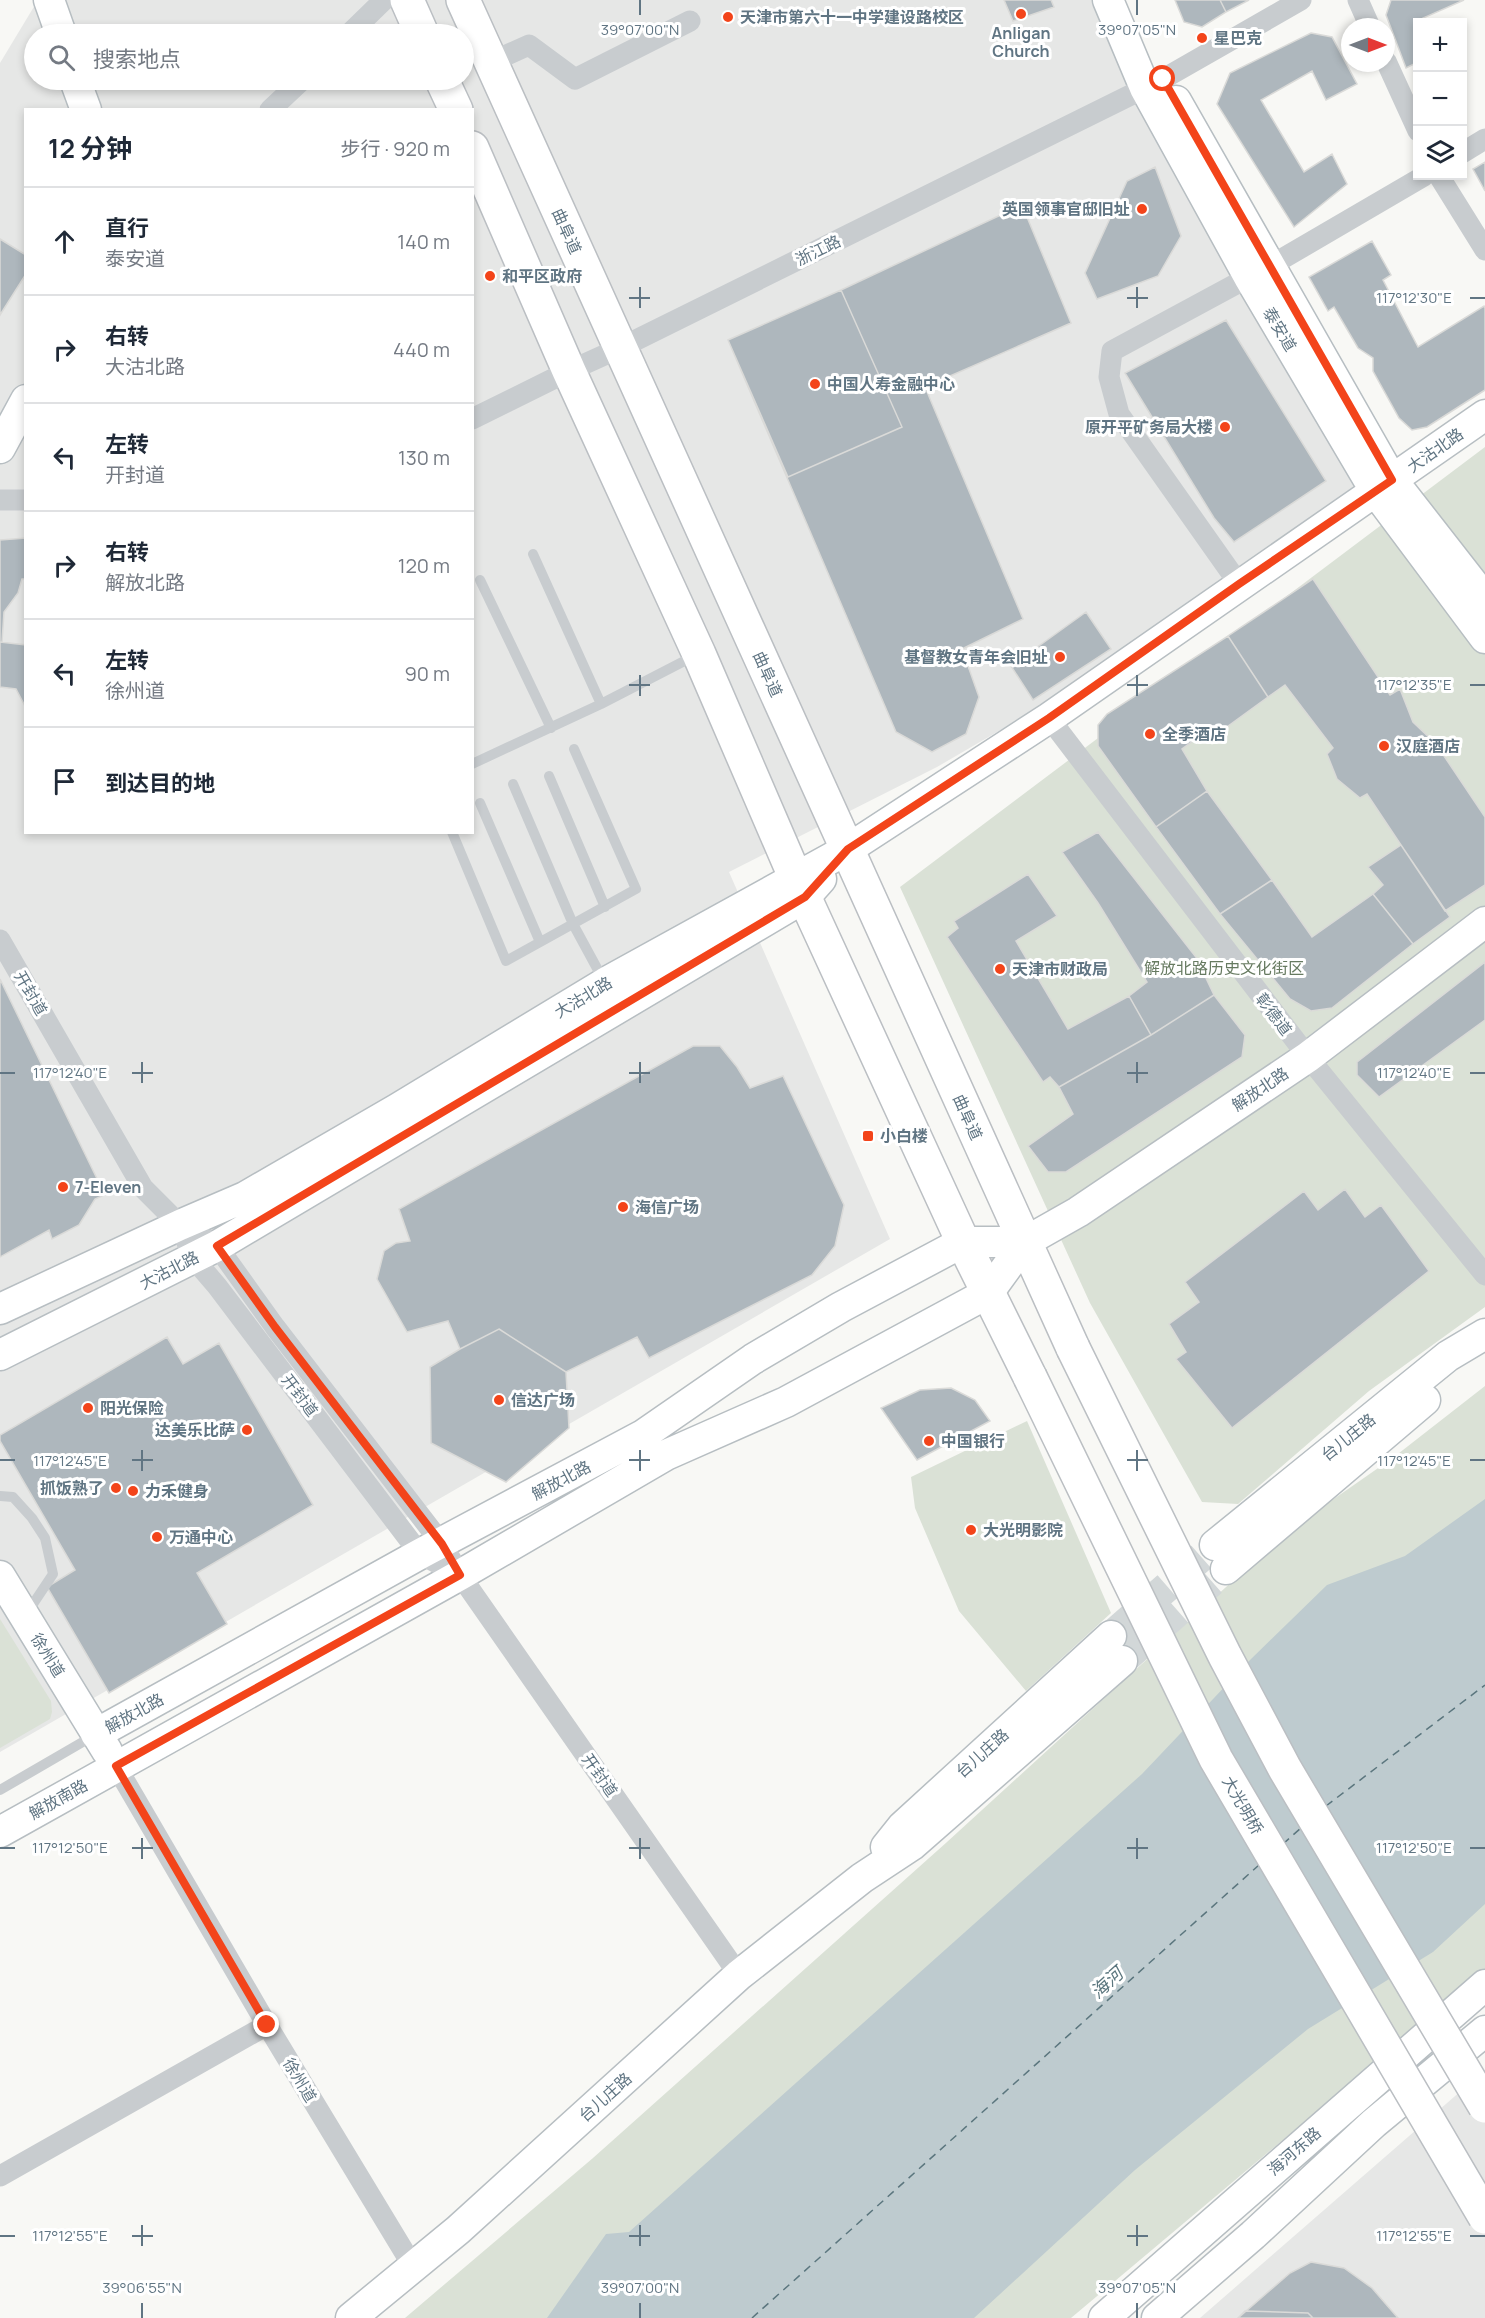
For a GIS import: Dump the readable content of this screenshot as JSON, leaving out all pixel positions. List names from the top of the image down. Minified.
{"streets":{"main road":["曲阜道","泰安道","大沽北路","解放北路","台儿庄路","徐州道","解放南路","大光明桥","海河东路"],"street":["浙江路","开封道","彰德道"]},"crossings":[["曲阜道","浙江路"],["曲阜道","大沽北路"],["曲阜道","解放北路"],["浙江路","泰安道"],["泰安道","大沽北路"],["大沽北路","开封道"],["大沽北路","彰德道"],["开封道","解放北路"],["开封道","台儿庄路"],["彰德道","解放北路"],["解放北路","徐州道"],["解放北路","解放南路"],["解放北路","大光明桥"],["台儿庄路","徐州道"],["徐州道","解放南路"]],"water":["海河"],"parks":["解放北路历史文化街区"],"places":{"other":["Anligan Church","天津市第六十一中学建设路校区","星巴克","英国领事官邸旧址","和平区政府","中国人寿金融中心","原开平矿务局大楼","基督教女青年会旧址","全季酒店","汉庭酒店","天津市财政局","7-Eleven","海信广场","信达广场","阳光保险","达美乐比萨","中国银行","抓饭熟了","力禾健身","大光明影院","万通中心"],"transit":["小白楼"]},"north":"right","page":{"map_buttons":["+","−"],"search":"搜索地点","heading":["12 分钟","步行 · 920 m"],"list":[["直行","泰安道","140 m"],["右转","大沽北路","440 m"],["左转","开封道","130 m"],["右转","解放北路","120 m"],["左转","徐州道","90 m"],"到达目的地"]},"coordinates":["39°07'00\"N","39°07'05\"N","117°12'30\"E","117°12'35\"E","117°12'40\"E","117°12'45\"E","117°12'50\"E","117°12'55\"E","39°06'55\"N"]}
